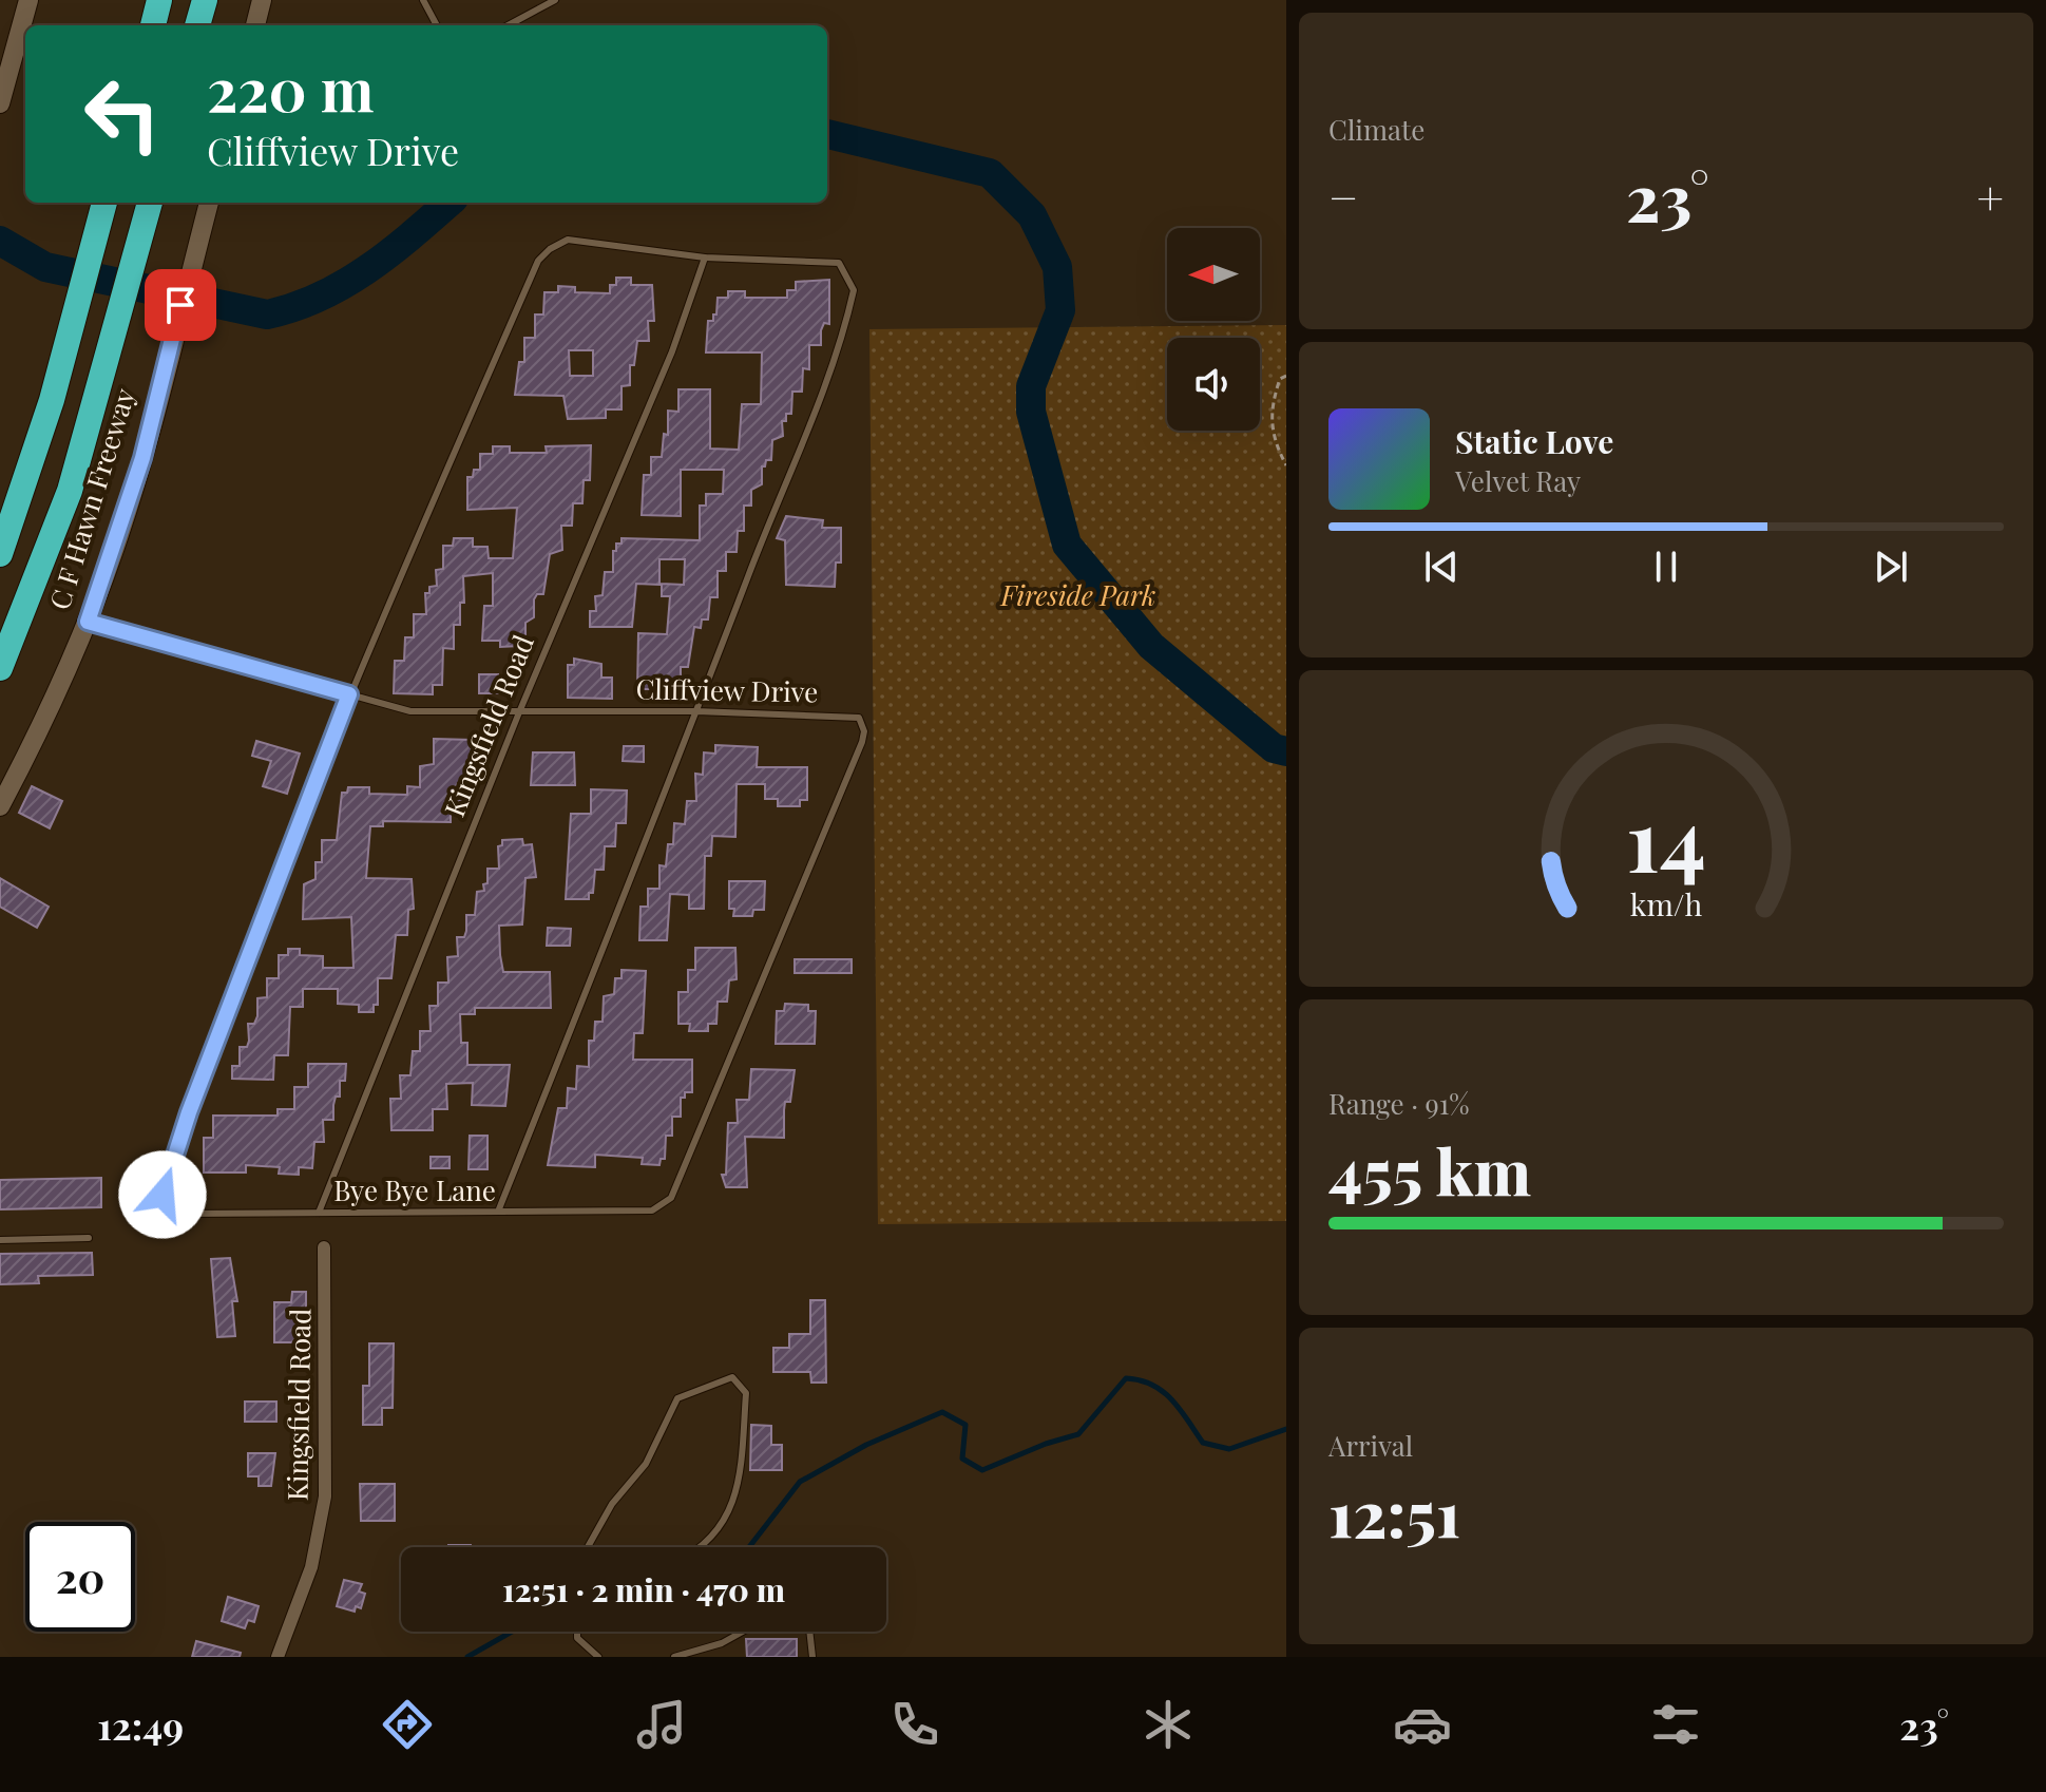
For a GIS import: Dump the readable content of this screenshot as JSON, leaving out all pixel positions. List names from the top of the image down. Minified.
{"streets":{"highway":["C F Hawn Freeway"],"street":["Kingsfield Road"],"lane":["Cliffview Drive","Bye Bye Lane"]},"crossings":[["C F Hawn Freeway","Cliffview Drive"],["Cliffview Drive","Kingsfield Road"],["Cliffview Drive","Bye Bye Lane"],["Kingsfield Road","Bye Bye Lane"]],"parks":["Fireside Park"],"north":"left","page":{"tile":["Climate",["Range · 91%","455 km"],["Arrival","12:51"]],"turn":["220 m","Cliffview Drive"],"heat":["−","23°","+"],"song":["Static Love","Velvet Ray"],"limit":"20","trip":"12:51 · 2 min · 470 m","tabs":["12:49","23°"],"gauge":["14","km/h"]}}
